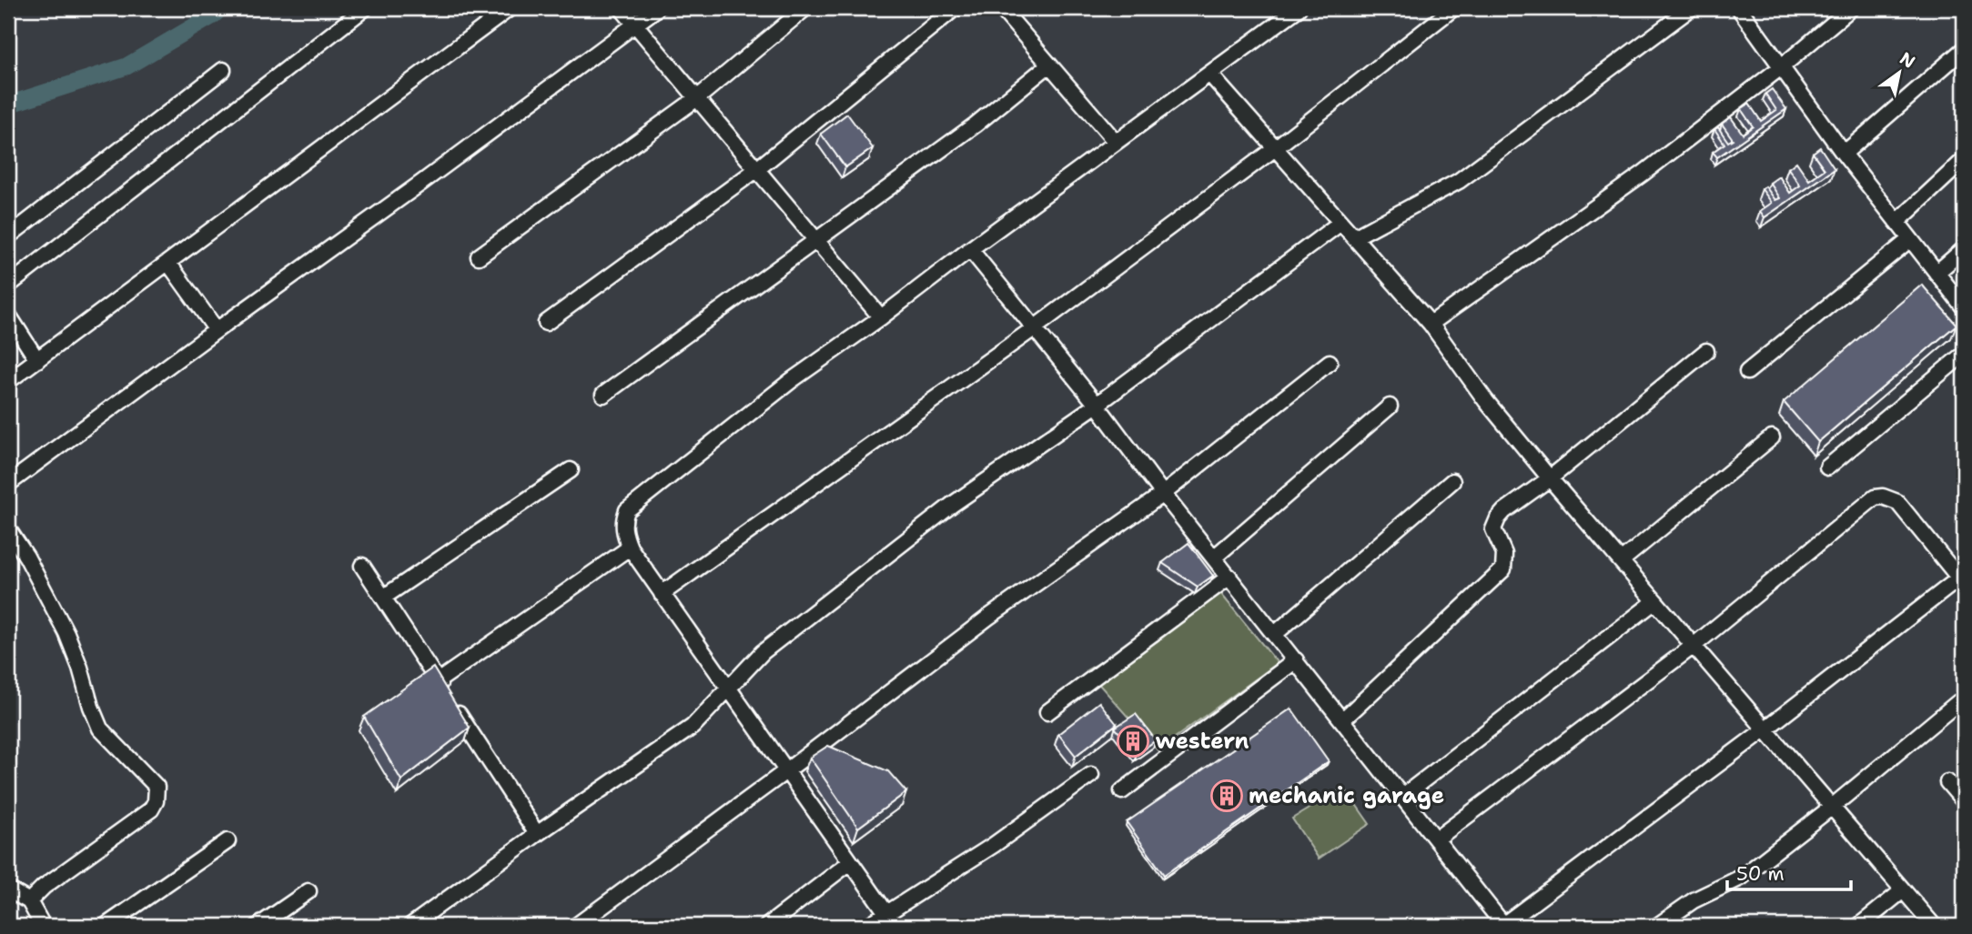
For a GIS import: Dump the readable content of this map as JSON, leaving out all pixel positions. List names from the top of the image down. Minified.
{"places":{"building":["western","mechanic garage"]},"scale_bar":"50 m","north":"top right"}
